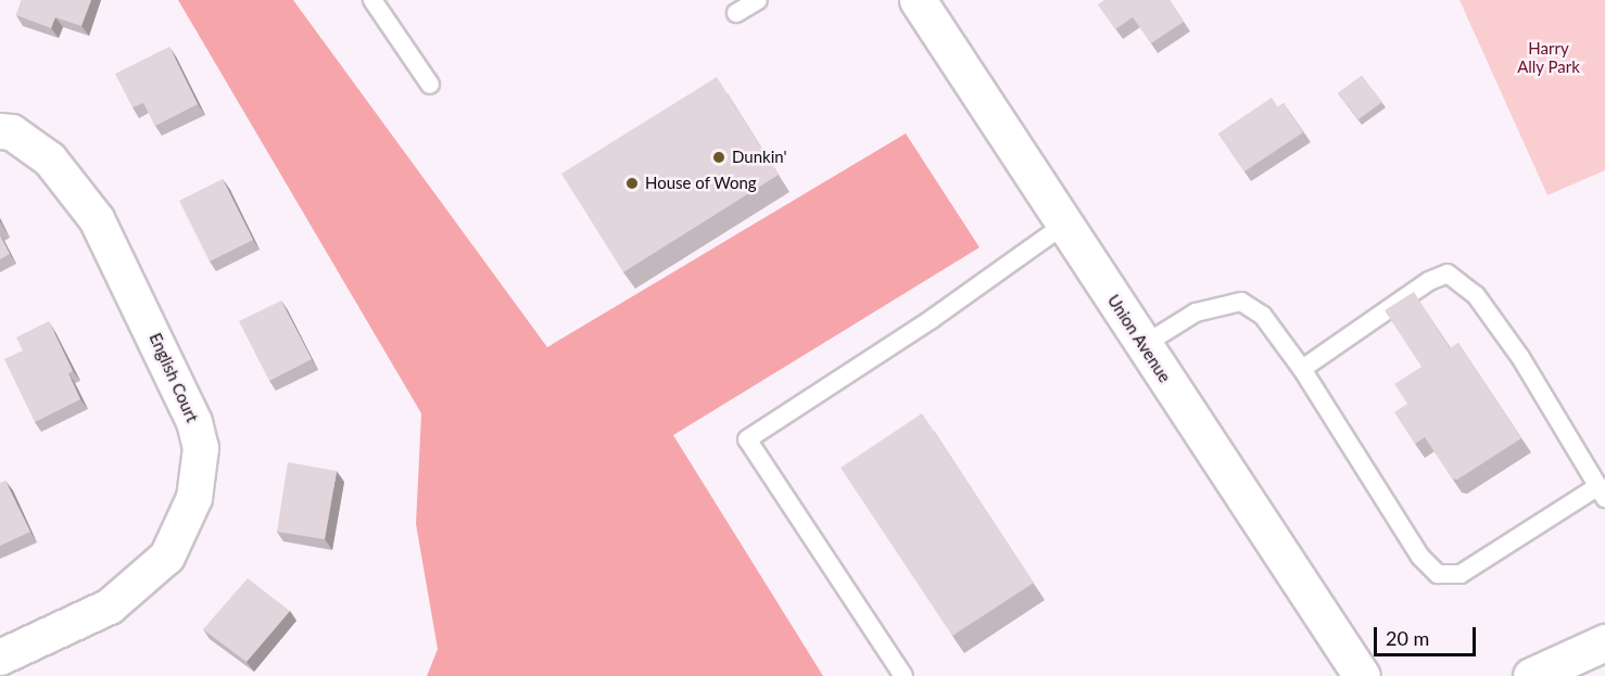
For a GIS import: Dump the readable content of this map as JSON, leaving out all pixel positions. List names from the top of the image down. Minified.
{"streets":{"street":["Union Avenue","English Court"]},"parks":["Harry Ally Park"],"places":["Dunkin'","House of Wong"],"scale_bar":"20 m"}
